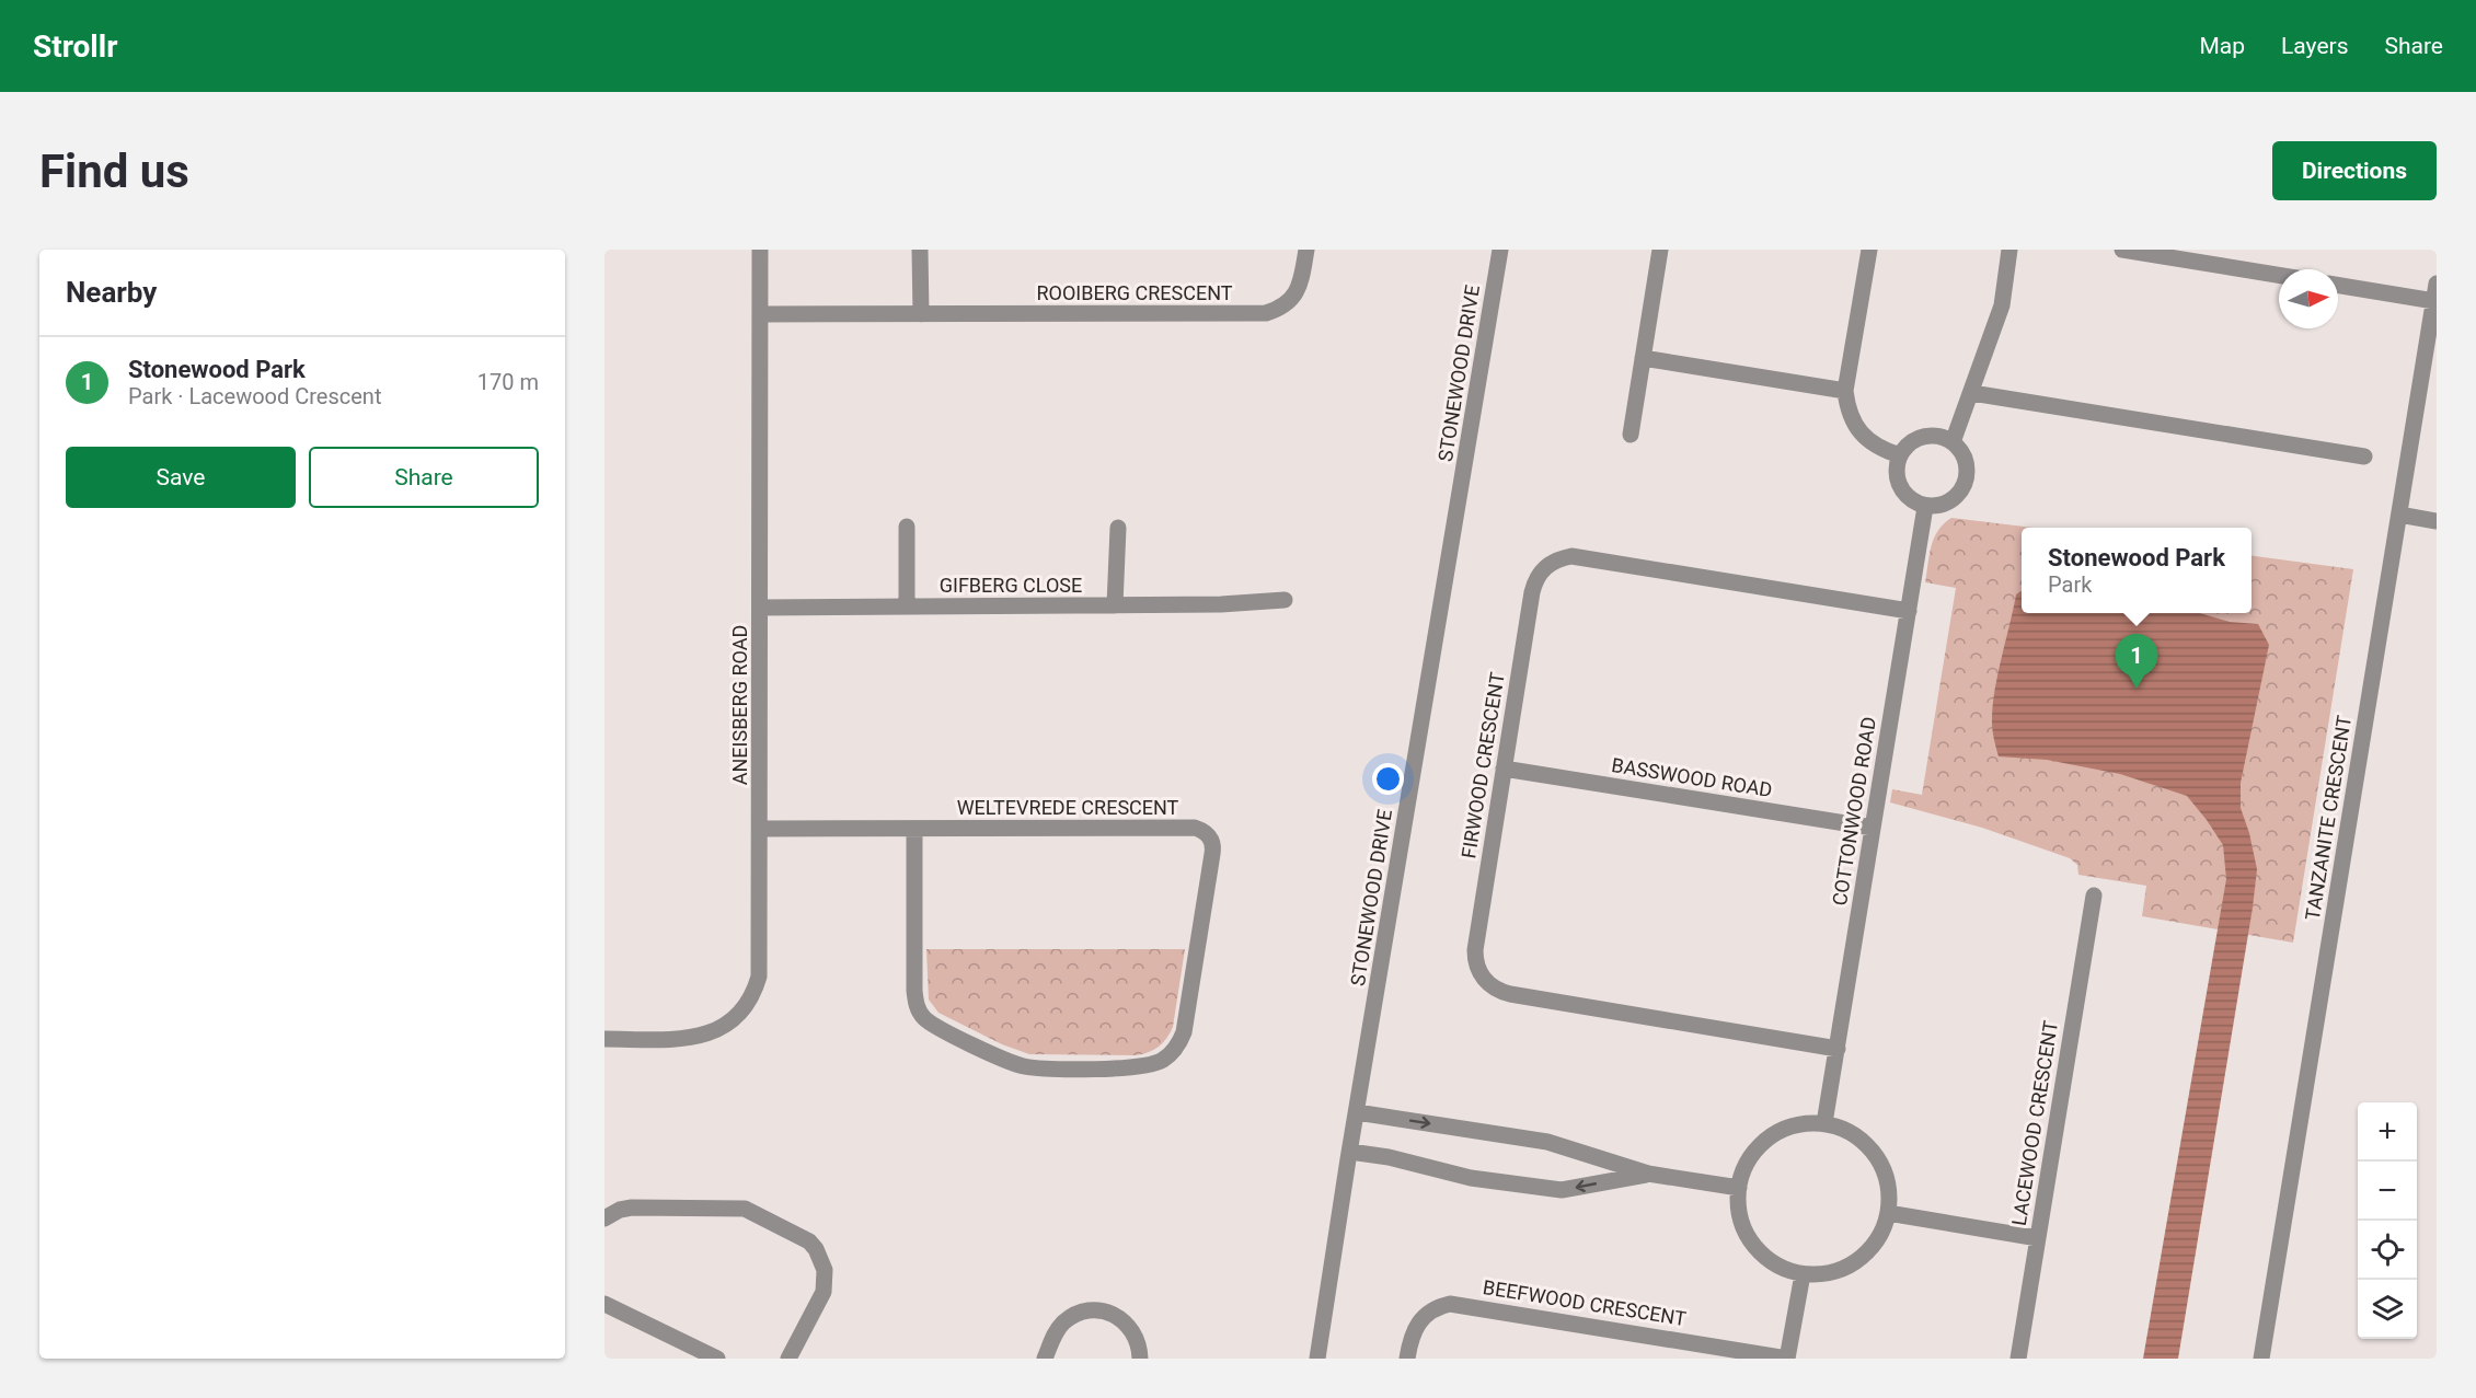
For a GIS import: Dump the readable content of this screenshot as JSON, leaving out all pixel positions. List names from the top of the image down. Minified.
{"streets":{"street":["ROOIBERG CRESCENT","STONEWOOD DRIVE","GIFBERG CLOSE","ANEISBERG ROAD","FIRWOOD CRESCENT","BASSWOOD ROAD","WELTEVREDE CRESCENT","COTTONWOOD ROAD","TANZANITE CRESCENT","LACEWOOD CRESCENT","BEEFWOOD CRESCENT"]},"crossings":[["ROOIBERG CRESCENT","ANEISBERG ROAD"],["GIFBERG CLOSE","ANEISBERG ROAD"],["ANEISBERG ROAD","WELTEVREDE CRESCENT"],["FIRWOOD CRESCENT","BASSWOOD ROAD"],["FIRWOOD CRESCENT","COTTONWOOD ROAD"],["BASSWOOD ROAD","COTTONWOOD ROAD"]],"north":"right","page":{"header":"Strollr","nav":["Map","Layers","Share"],"buttons":["Directions",["Save","Share"]],"title":"Find us","heading":"Nearby","list":[{"mark":"1","name":"Stonewood Park","note":"Park · Lacewood Crescent","value":"170 m"}],"popup":["Stonewood Park","Park"],"pins":"1","map_buttons":["+","−"]}}
